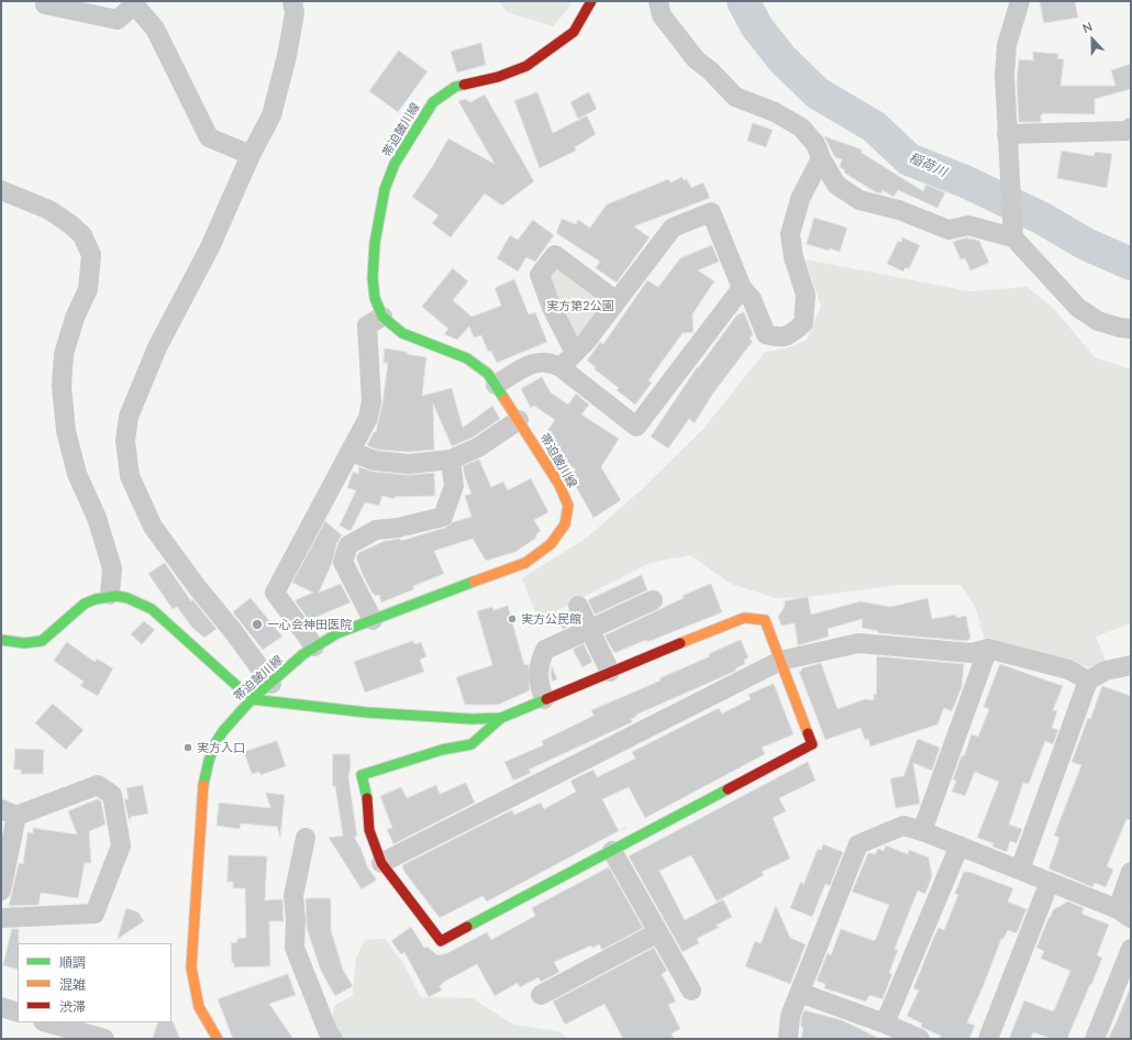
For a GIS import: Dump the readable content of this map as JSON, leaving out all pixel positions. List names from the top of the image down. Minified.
{"streets":{"street":["帯迫皷川線"]},"water":["稲荷川"],"parks":["実方第2公園"],"places":["実方公民館","一心会神田医院","実方入口"],"legend":["順調","混雑","渋滞"],"north":"top"}
